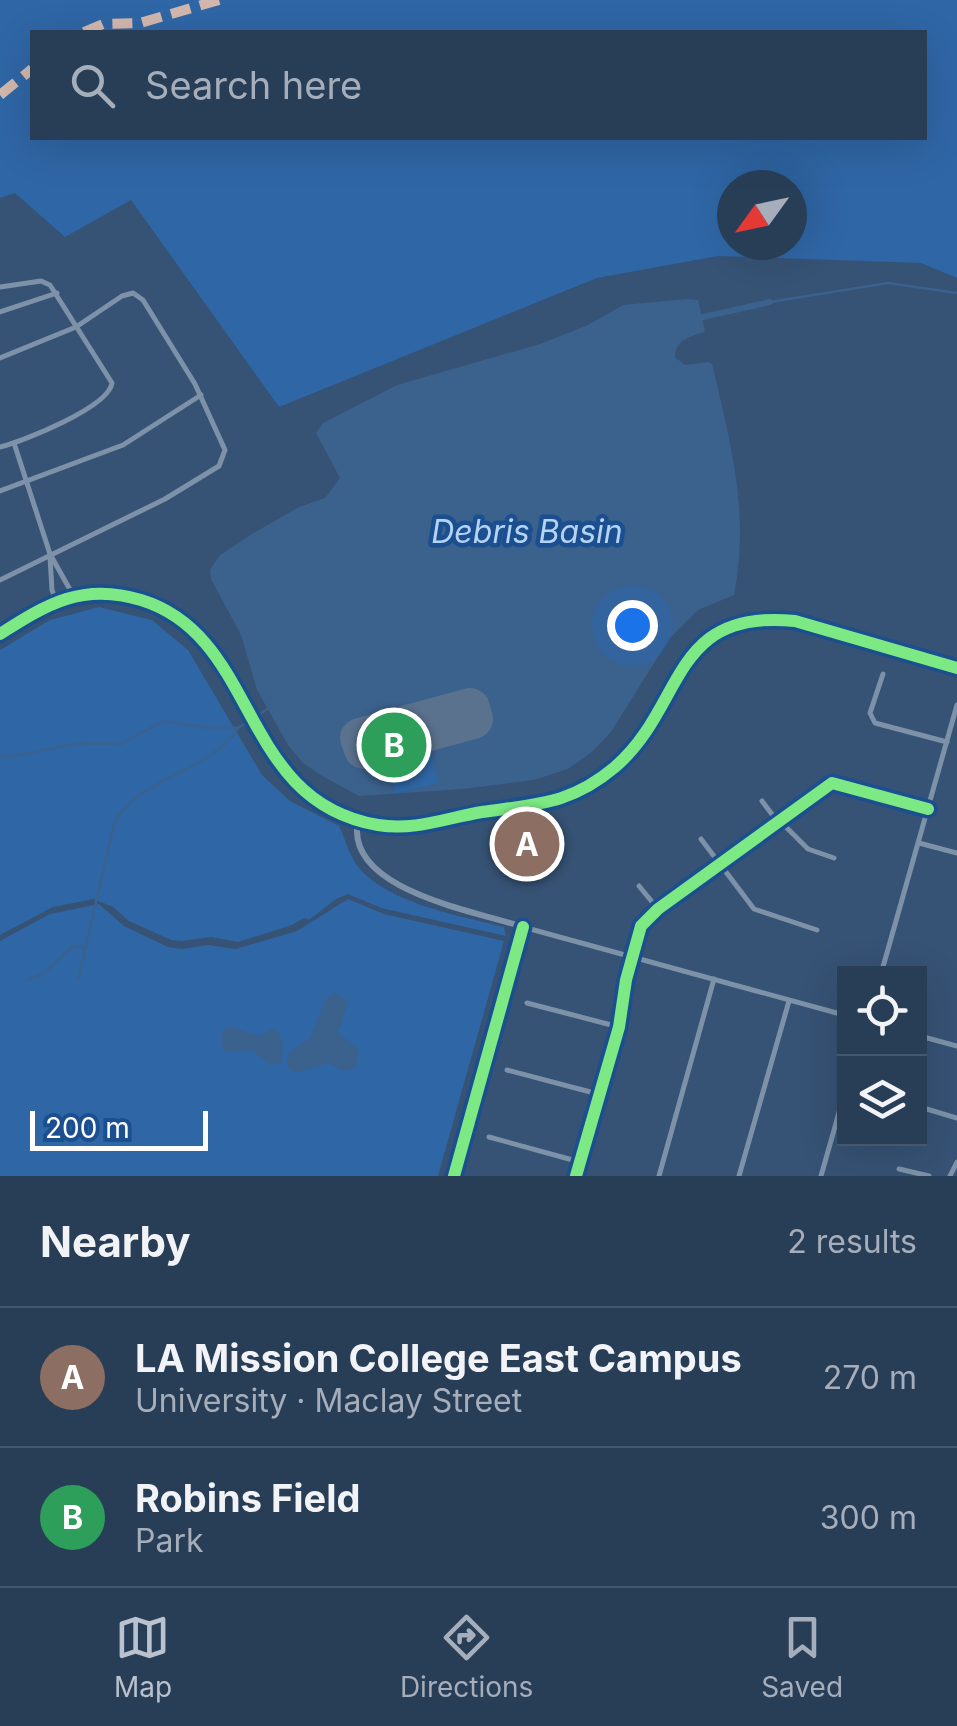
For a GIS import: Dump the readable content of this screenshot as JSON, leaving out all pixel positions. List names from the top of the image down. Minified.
{"water":["Debris Basin"],"scale_bar":"200 m","north":"bottom left","page":{"search":"Search here","pins":["B","A"],"scale":"200 m","heading":["Nearby","2 results"],"list":[{"mark":"A","name":"LA Mission College East Campus","note":"University · Maclay Street","value":"270 m"},{"mark":"B","name":"Robins Field","note":"Park","value":"300 m"}],"nav":["Map","Directions","Saved"]}}
